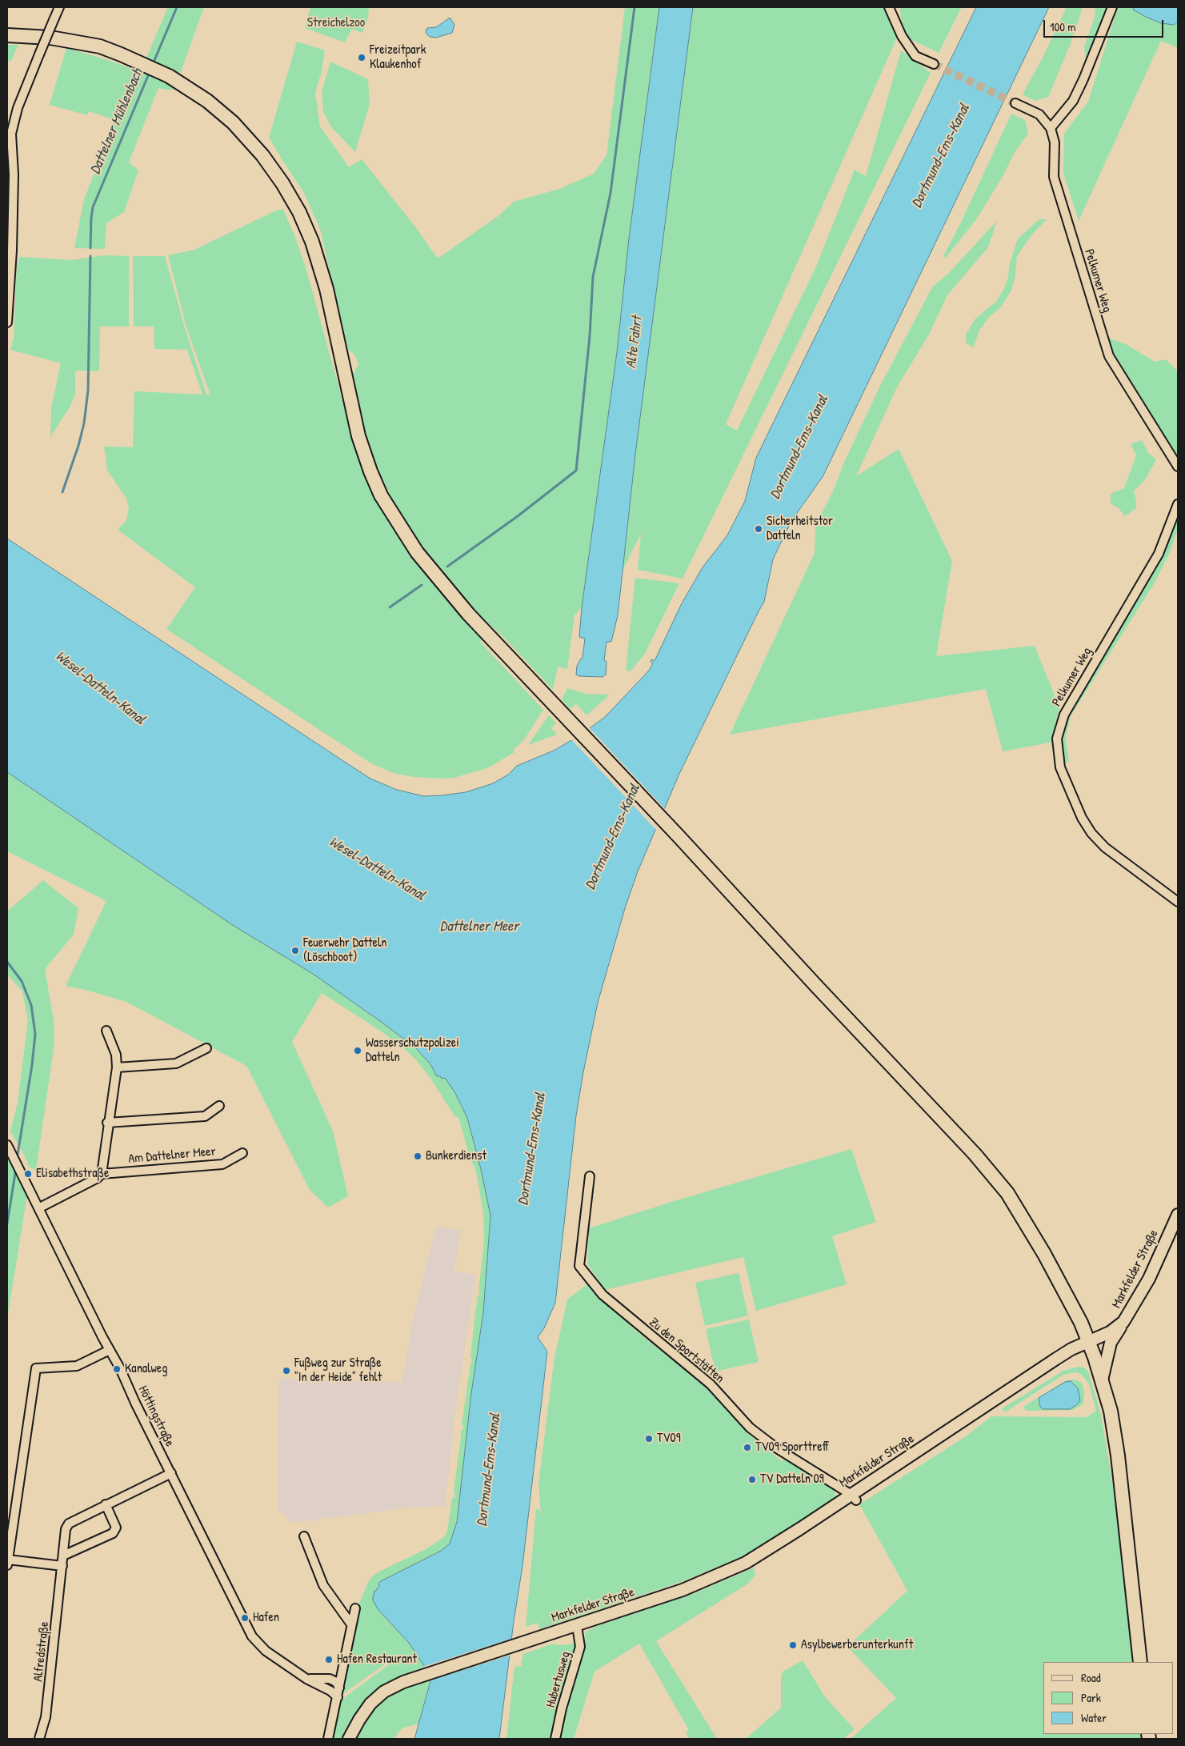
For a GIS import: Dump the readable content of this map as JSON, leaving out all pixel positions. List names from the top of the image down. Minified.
{"streets":{"street":["Pelkumer Weg","Am Dattelner Meer","Markfelder Straße","Zu den Sportstätten","Höttingstraße","Alfredstraße","Hubertusweg"]},"crossings":[["Am Dattelner Meer","Höttingstraße"],["Markfelder Straße","Zu den Sportstätten"],["Markfelder Straße","Hubertusweg"],["Höttingstraße","Alfredstraße"]],"water":["Dattelner Mühlenbach","Dortmund-Ems-Kanal","Alte Fahrt","Wesel-Datteln-Kanal","Dattelner Meer"],"parks":["Streichelzoo"],"places":["Freizeitpark Klaukenhof","Sicherheitstor Datteln","Feuerwehr Datteln (Löschboot)","Wasserschutzpolizei Datteln","Bunkerdienst","Elisabethstraße","Kanalweg","Fußweg zur Straße \"In der Heide\" fehlt","TV09","TV09 Sporttreff","TV Datteln 09","Hafen","Asylbewerberunterkunft","Hafen Restaurant"],"legend":["Road","Park","Water"],"scale_bar":"100 m"}
